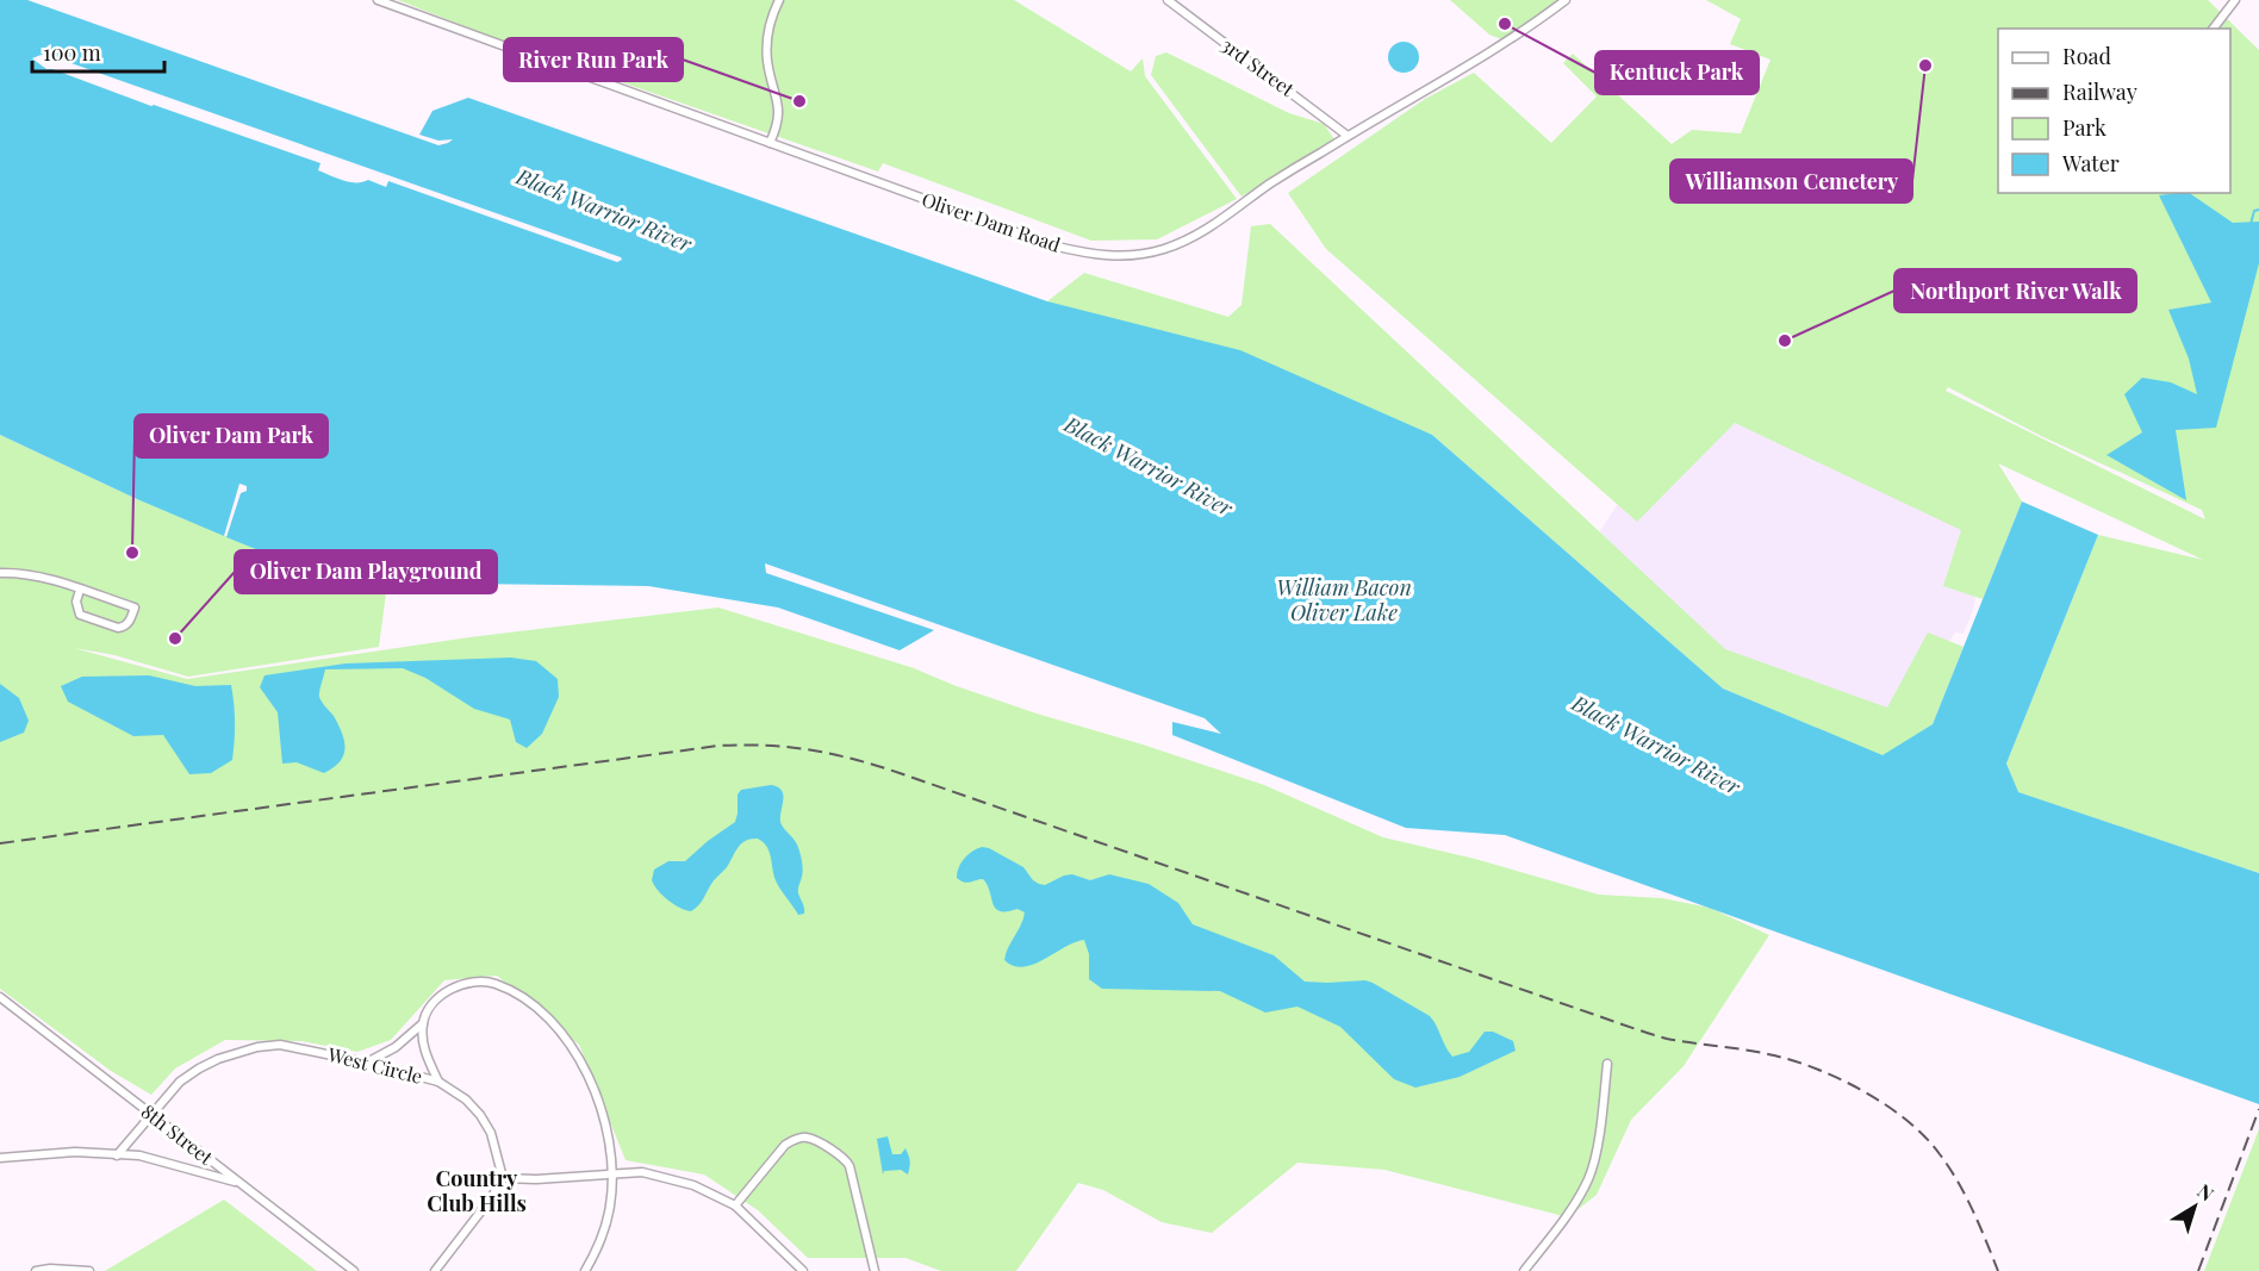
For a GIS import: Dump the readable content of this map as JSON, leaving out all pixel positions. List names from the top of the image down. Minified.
{"streets":{"street":["3rd Street","Oliver Dam Road","West Circle","8th Street"]},"crossings":[["3rd Street","Oliver Dam Road"],["West Circle","8th Street"]],"districts":["Country Club Hills"],"water":["Black Warrior River","William Bacon Oliver Lake"],"places":["Kentuck Park","Williamson Cemetery","River Run Park","Northport River Walk","Oliver Dam Park","Oliver Dam Playground"],"legend":["Road","Railway","Park","Water"],"scale_bar":"100 m","north":"top right"}
